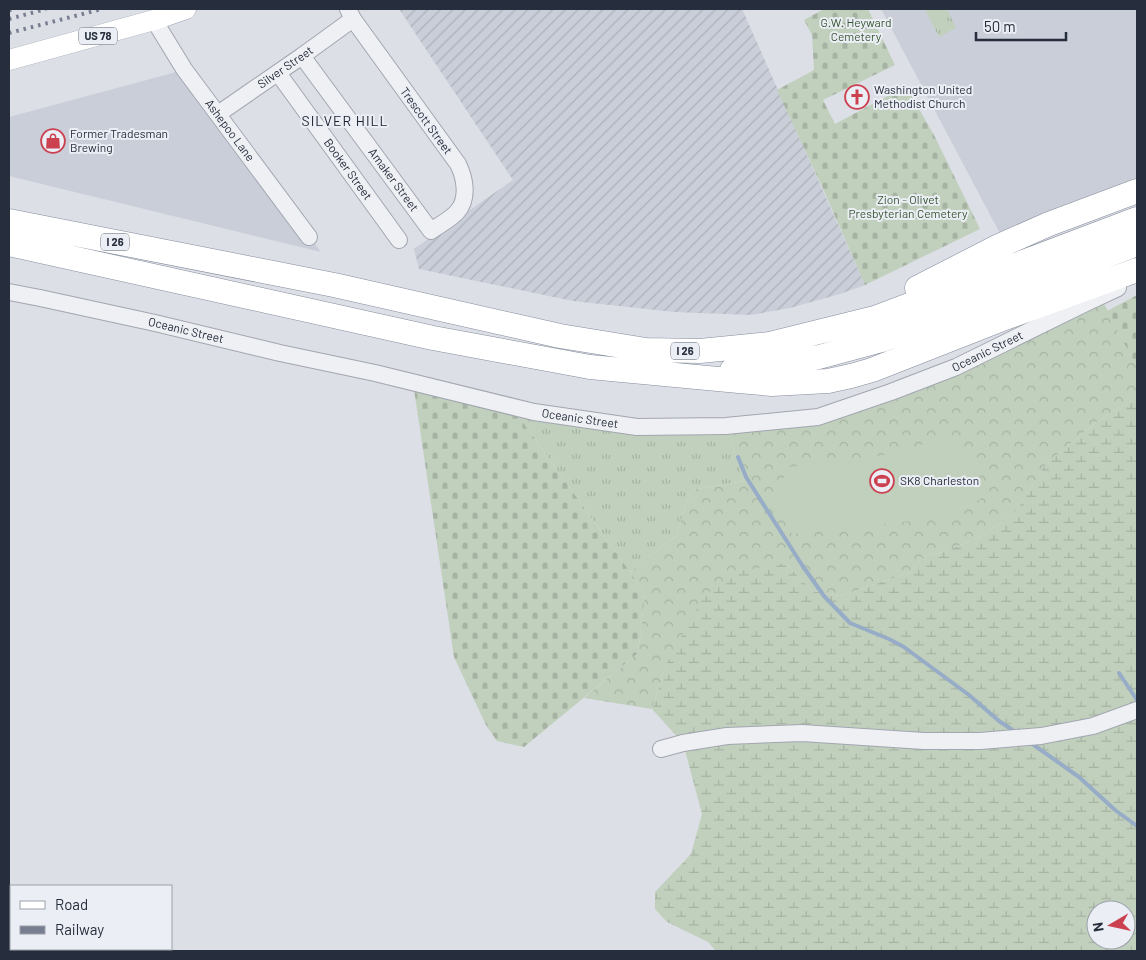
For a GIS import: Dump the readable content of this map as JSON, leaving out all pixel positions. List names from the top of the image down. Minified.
{"streets":{"highway":["I 26"],"main road":["US 78"],"street":["Silver Street","Trescott Street","Ashepoo Lane","Booker Street","Amaker Street","Oceanic Street"]},"crossings":[["US 78","Ashepoo Lane"],["Silver Street","Trescott Street"],["Silver Street","Ashepoo Lane"],["Silver Street","Booker Street"],["Silver Street","Amaker Street"],["Trescott Street","Amaker Street"]],"districts":["SILVER HILL"],"parks":["G.W. Heyward Cemetery","Zion - Olivet Presbyterian Cemetery"],"places":{"church":["Washington United Methodist Church"],"shop":["Former Tradesman Brewing"],"sports":["SK8 Charleston"]},"legend":["Road","Railway"],"scale_bar":"50 m","north":"left"}
